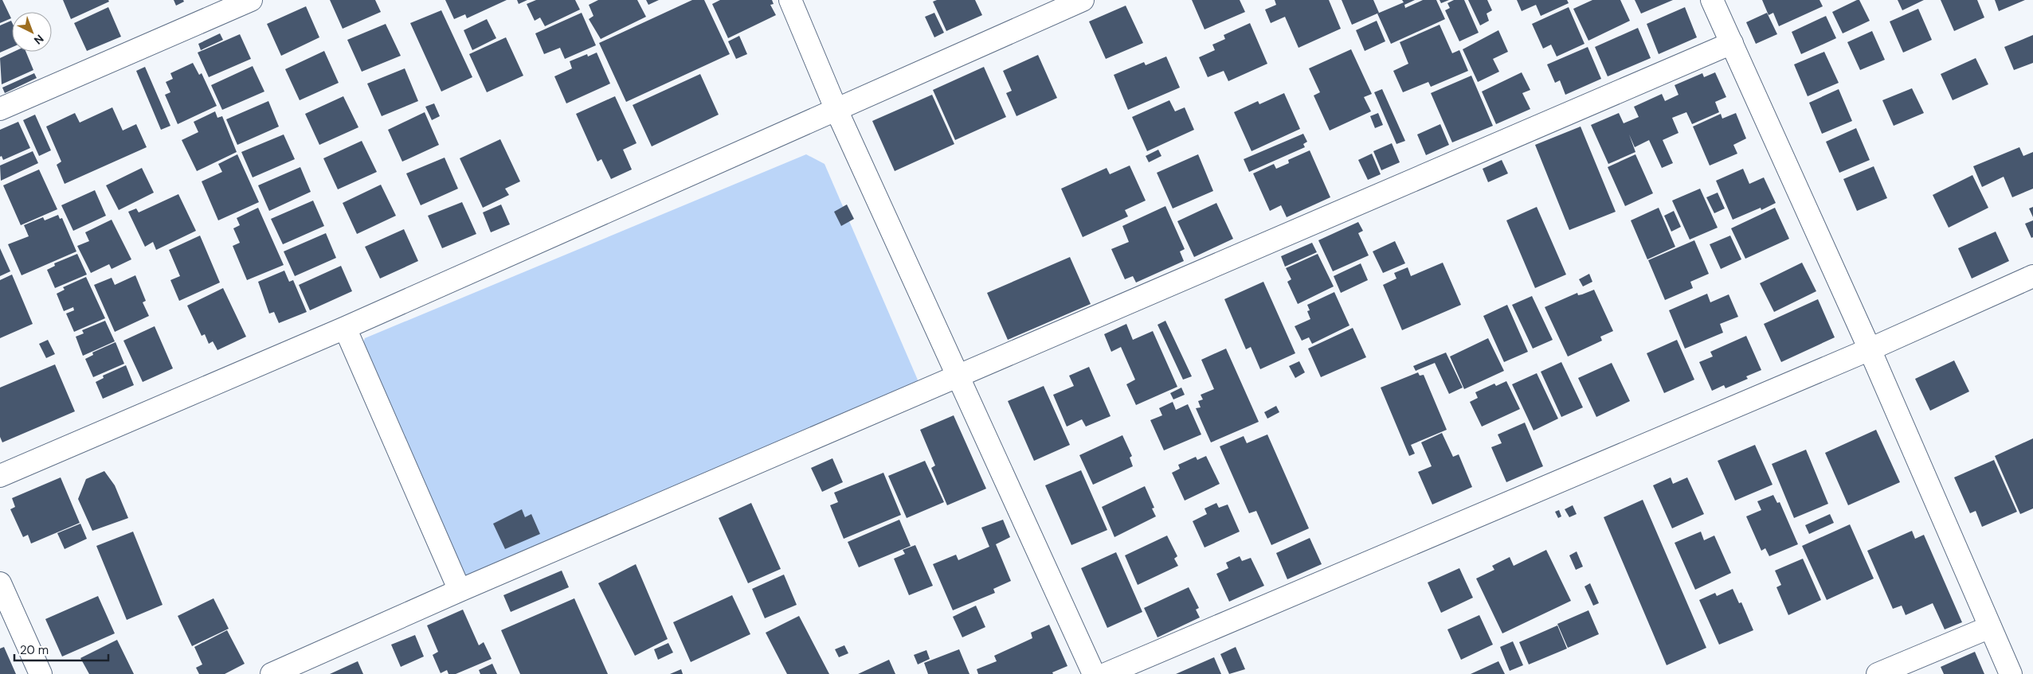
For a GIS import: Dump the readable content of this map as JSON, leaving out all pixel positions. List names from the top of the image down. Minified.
{"scale_bar":"20 m","north":"bottom right"}
